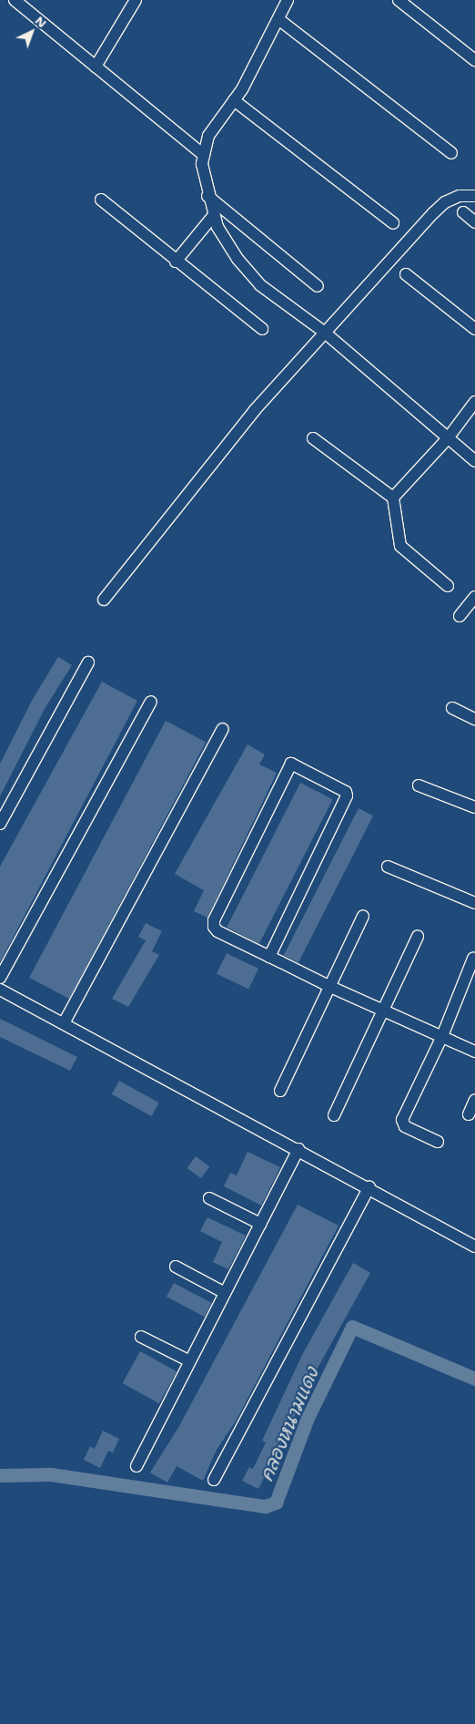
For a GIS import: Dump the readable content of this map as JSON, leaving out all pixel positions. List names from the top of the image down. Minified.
{"water":["คลองหนามแดง"],"north":"top right"}
